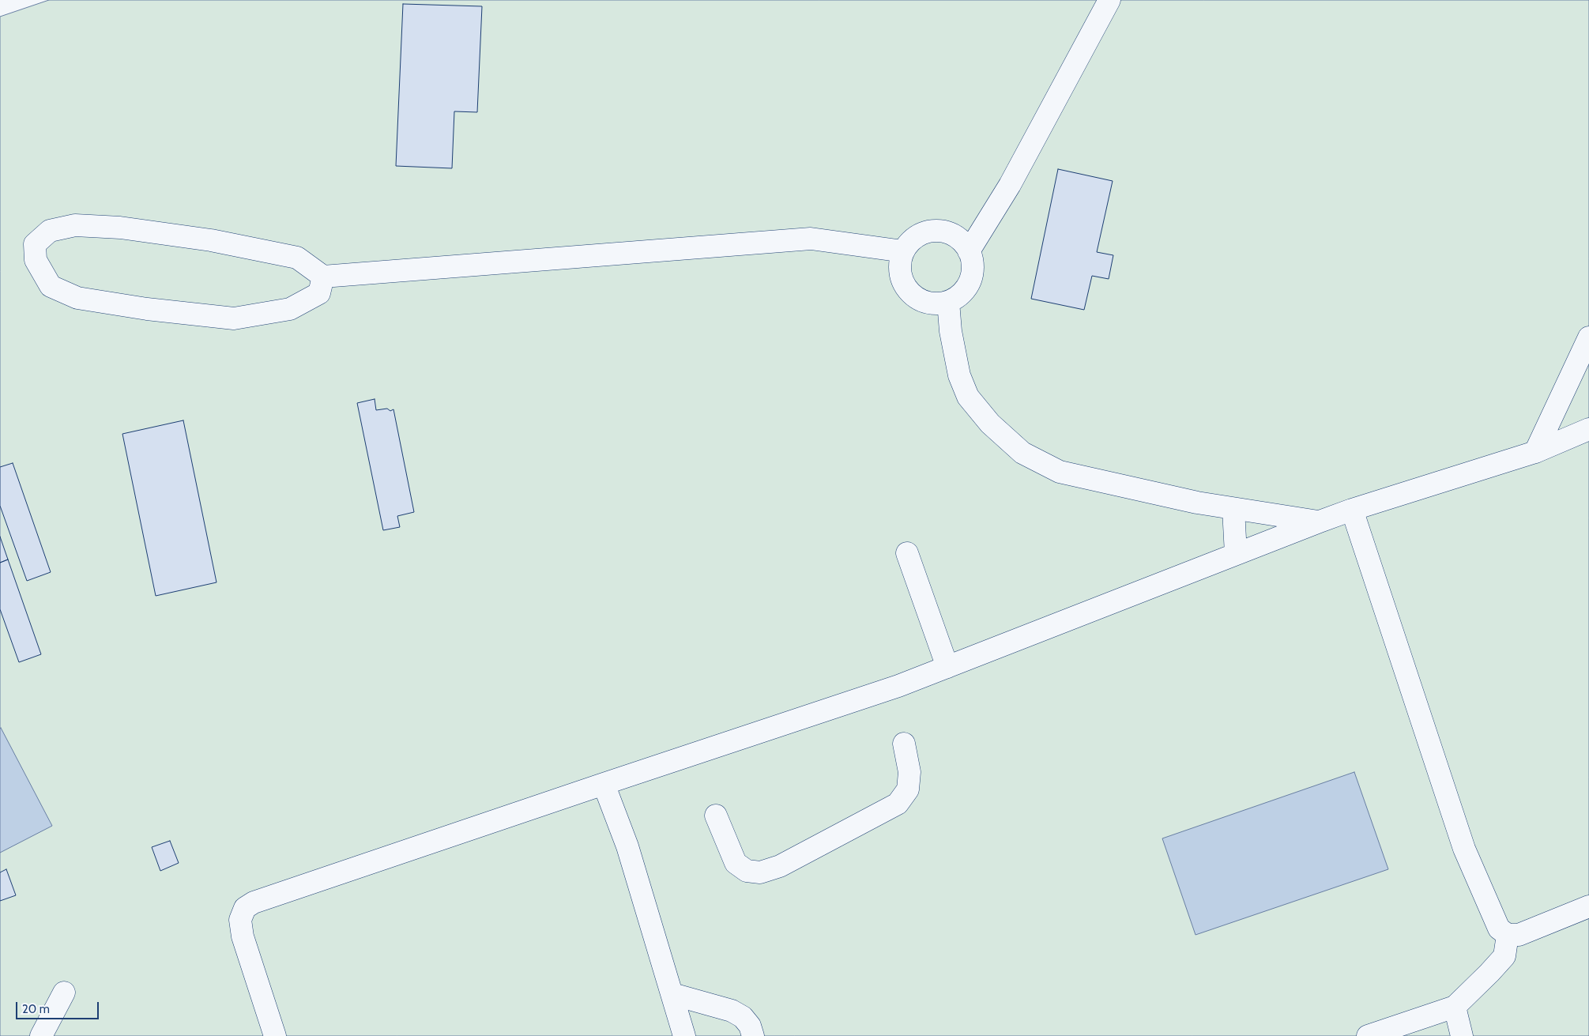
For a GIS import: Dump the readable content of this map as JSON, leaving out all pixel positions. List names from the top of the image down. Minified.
{"scale_bar":"20 m"}
